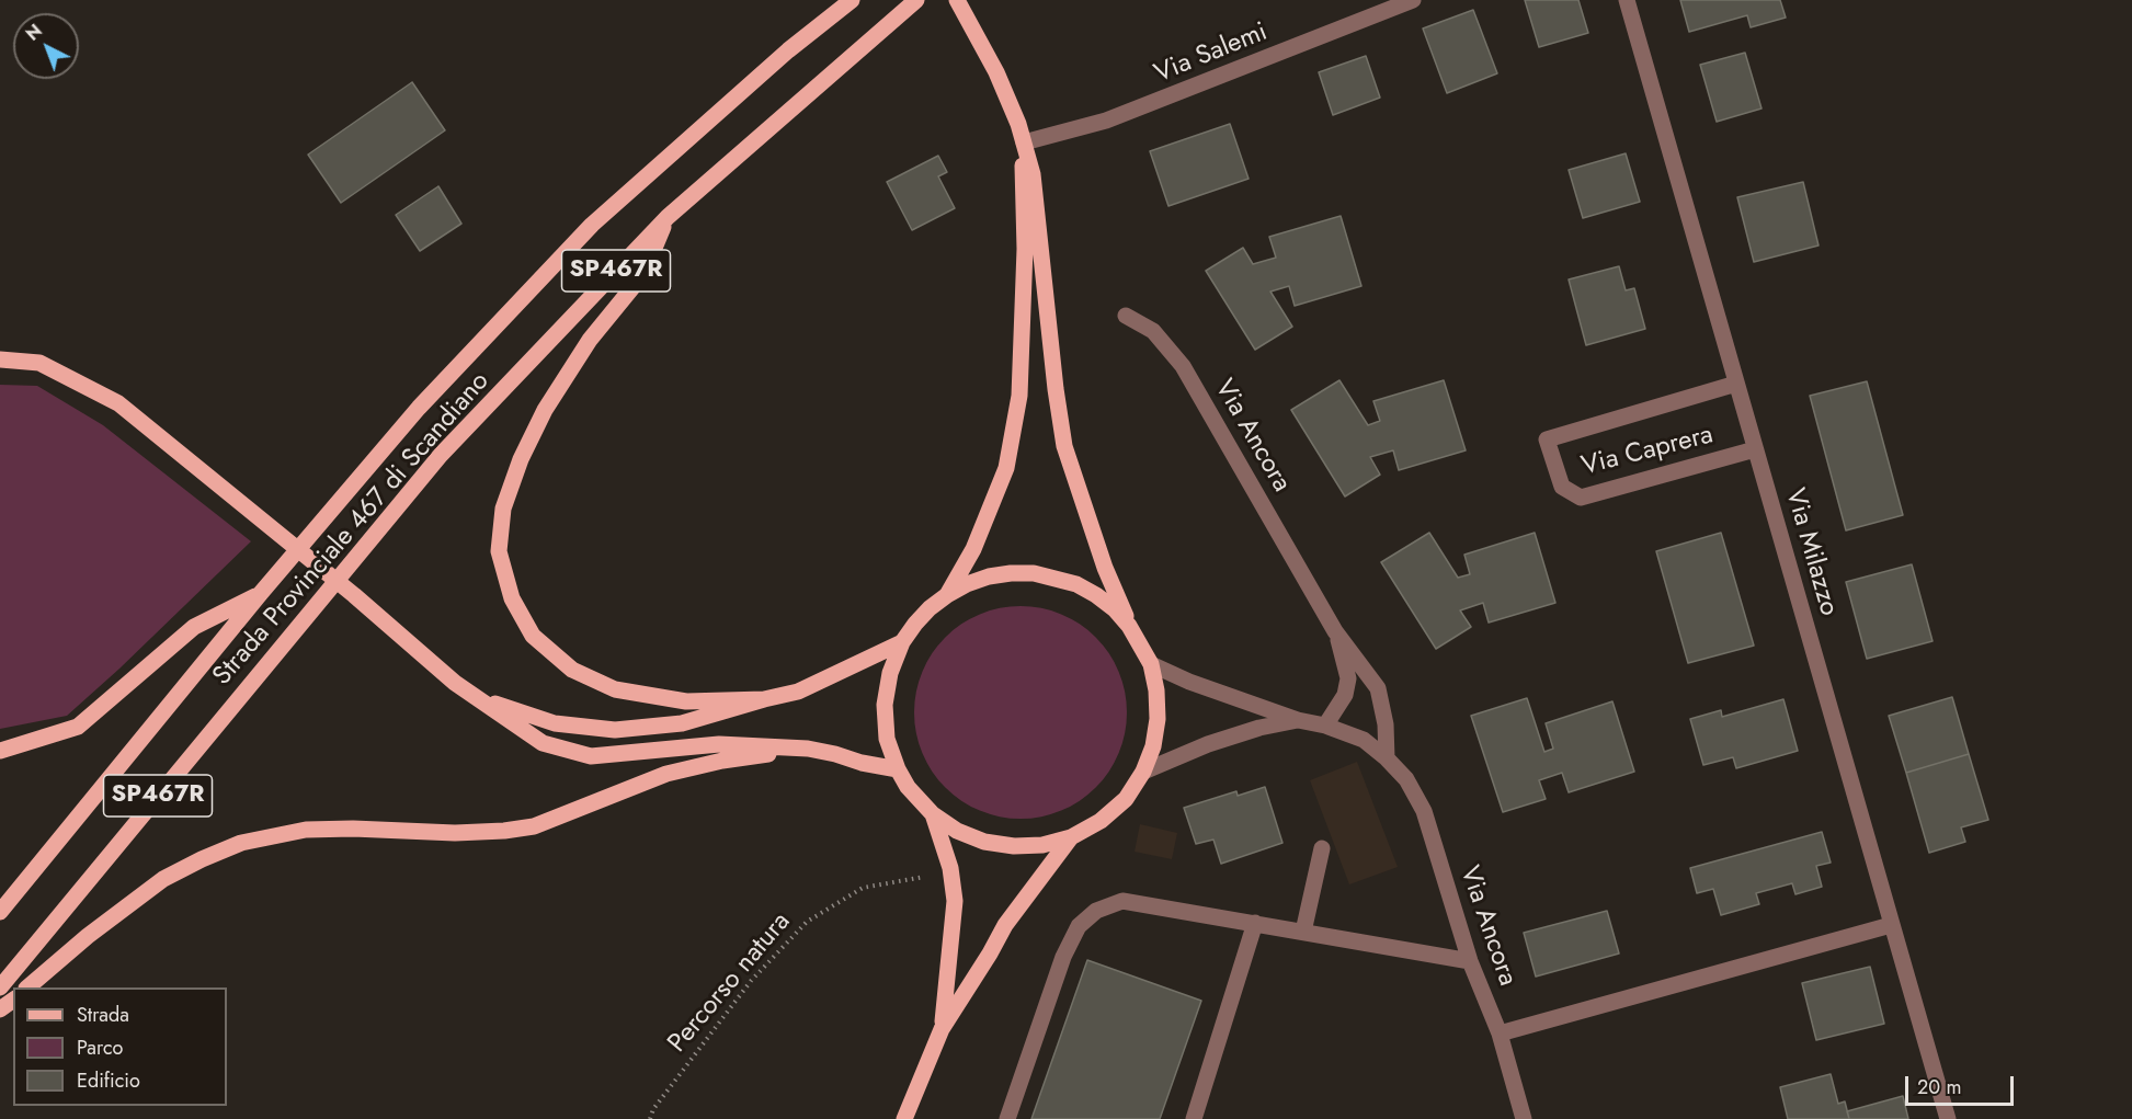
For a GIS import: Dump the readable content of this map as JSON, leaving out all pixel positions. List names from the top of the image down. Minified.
{"streets":{"main road":["SP467R","Strada Provinciale 467 di Scandiano"],"street":["Via Salemi","Via Ancora","Via Caprera","Via Milazzo"],"path":["Percorso natura"]},"crossings":[["Via Caprera","Via Milazzo"]],"legend":["Strada","Parco","Edificio"],"scale_bar":"20 m","north":"top left"}
